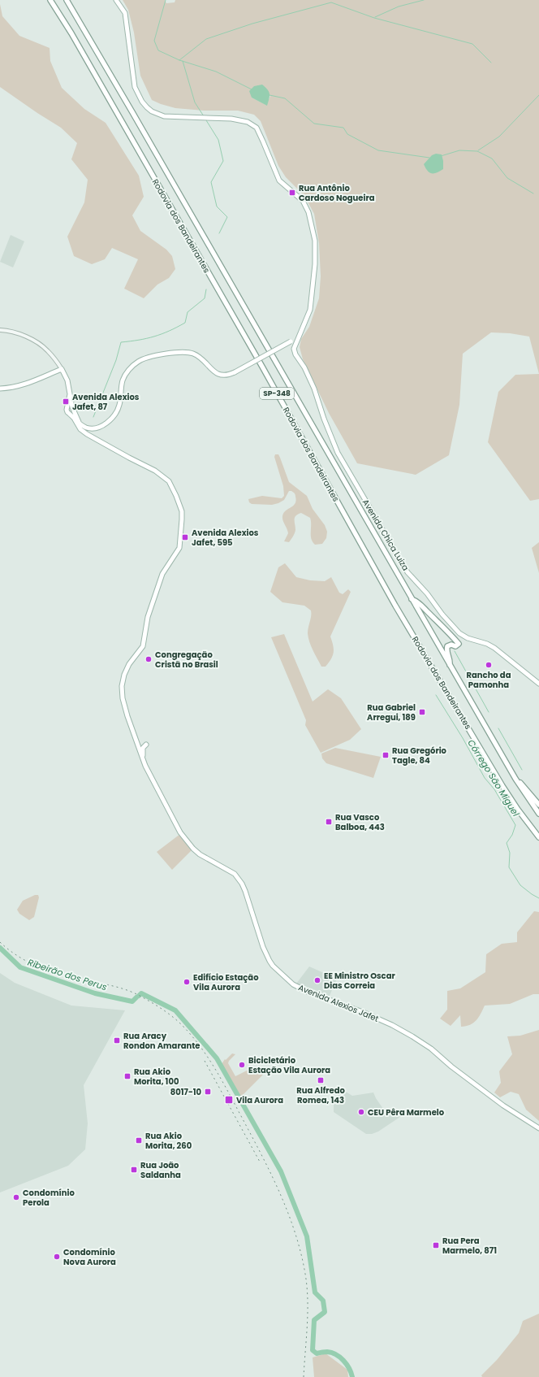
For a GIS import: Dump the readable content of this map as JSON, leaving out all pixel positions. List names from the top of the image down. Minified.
{"streets":{"highway":["Rodovia dos Bandeirantes","SP-348"],"main road":["Avenida Chica Luiza","Avenida Alexios Jafet"]},"water":["Córrego São Miguel","Ribeirão dos Perus"],"places":{"transit":["Rua Antônio Cardoso Nogueira","Avenida Alexios Jafet, 87","Avenida Alexios Jafet, 595","Rua Gabriel Arregui, 189","Rua Gregório Tagle, 84","Rua Vasco Balboa, 443","Rua Aracy Rondon Amarante","Rua Akio Morita, 100","Rua Alfredo Romea, 143","8017-10","Vila Aurora","Rua Akio Morita, 260","Rua João Saldanha","Rua Pera Marmelo, 871"],"other":["Congregação Cristã no Brasil","Rancho da Pamonha","EE Ministro Oscar Dias Correia","Edifício Estação Vila Aurora","Bicicletário Estação Vila Aurora","CEU Pêra Marmelo","Condomínio Perola","Condomínio Nova Aurora"]}}
